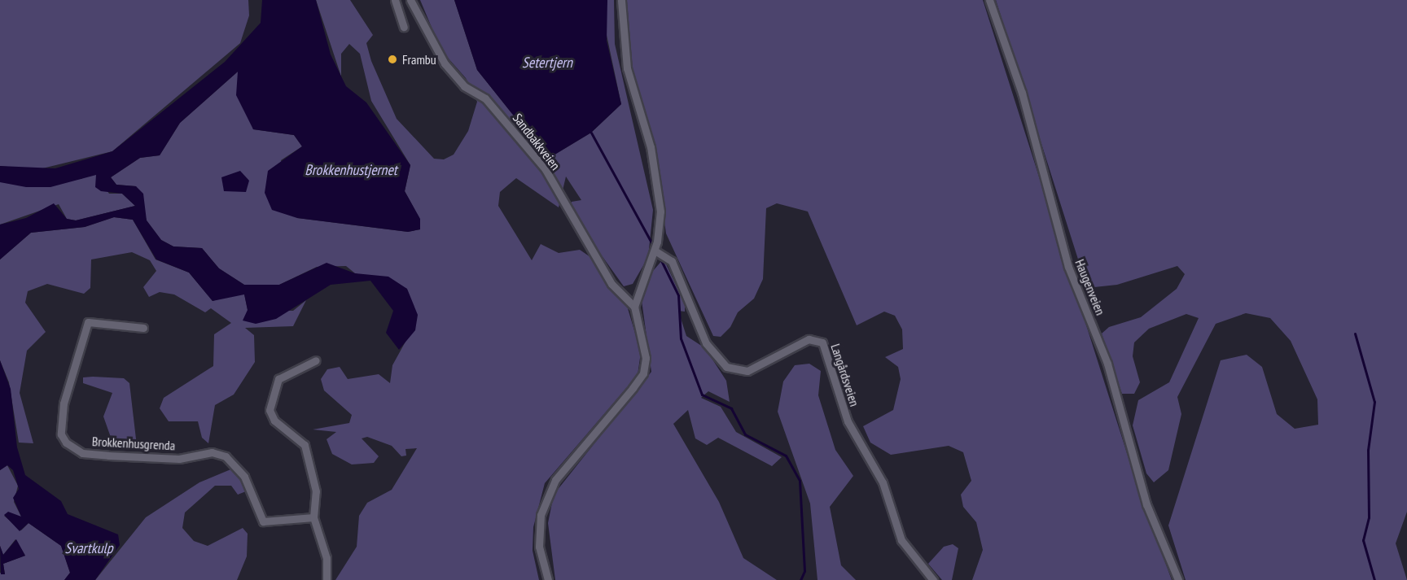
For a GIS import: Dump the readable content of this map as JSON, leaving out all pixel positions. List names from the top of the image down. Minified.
{"streets":{"street":["Sandbakkveien","Haugenveien","Langårdsveien","Brokkenhusgrenda"]},"water":["Setertjern","Brokkenhustjernet","Svartkulp"],"places":["Frambu"]}
